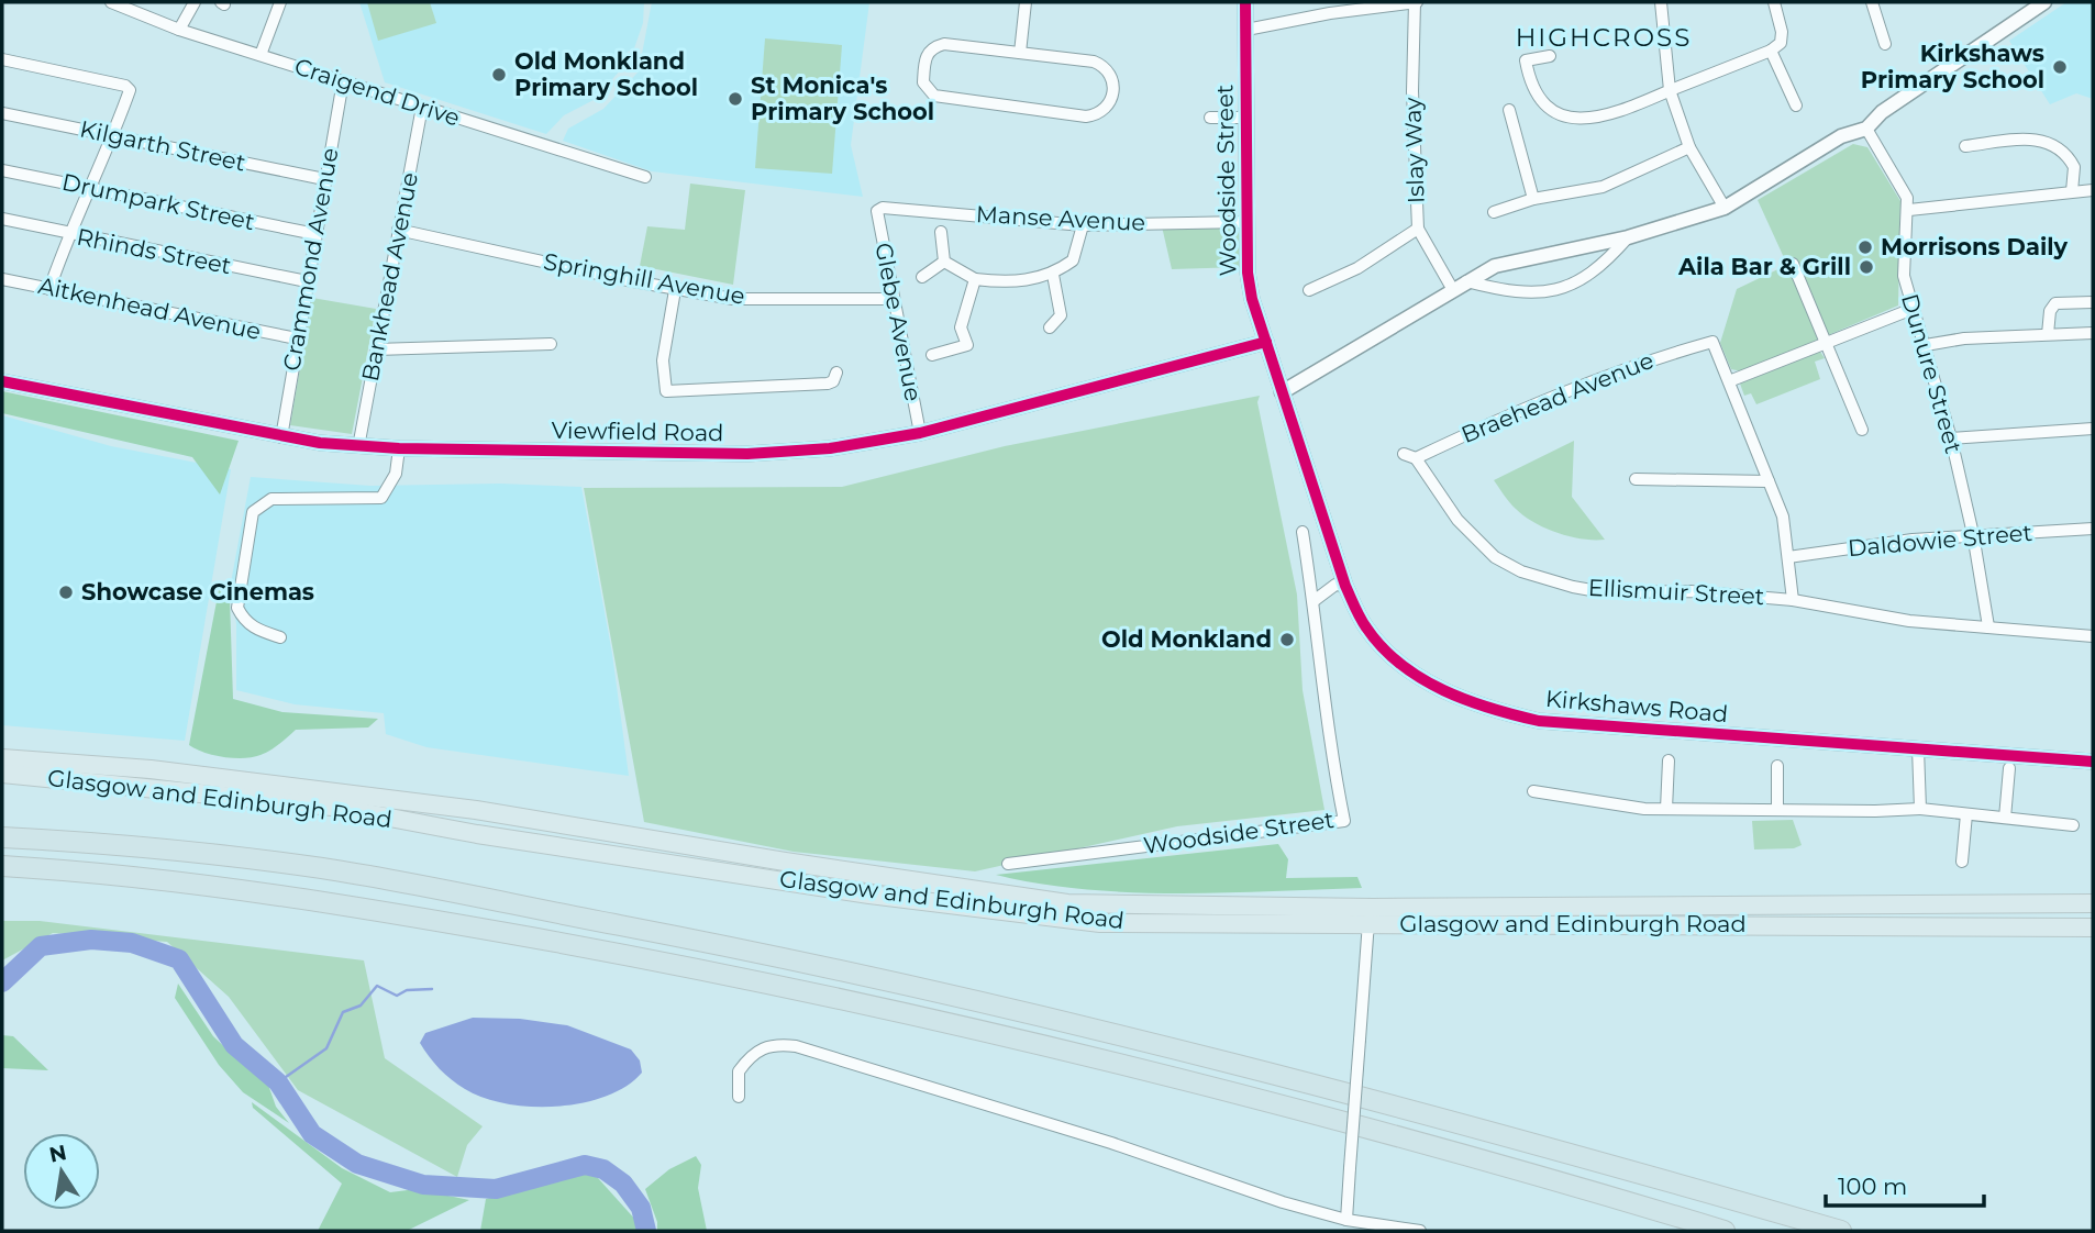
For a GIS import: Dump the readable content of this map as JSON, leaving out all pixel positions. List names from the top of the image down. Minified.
{"streets":{"highway":["Glasgow and Edinburgh Road"],"street":["Craigend Drive","Kilgarth Street","Islay Way","Woodside Street","Drumpark Street","Manse Avenue","Rhinds Street","Crammond Avenue","Bankhead Avenue","Springhill Avenue","Aitkenhead Avenue","Glebe Avenue","Dunure Street","Braehead Avenue","Viewfield Road","Daldowie Street","Ellismuir Street","Kirkshaws Road"]},"crossings":[["Craigend Drive","Crammond Avenue"],["Craigend Drive","Bankhead Avenue"],["Kilgarth Street","Crammond Avenue"],["Woodside Street","Manse Avenue"],["Woodside Street","Viewfield Road"],["Woodside Street","Kirkshaws Road"],["Drumpark Street","Crammond Avenue"],["Manse Avenue","Glebe Avenue"],["Rhinds Street","Crammond Avenue"],["Crammond Avenue","Aitkenhead Avenue"],["Crammond Avenue","Viewfield Road"],["Bankhead Avenue","Springhill Avenue"],["Bankhead Avenue","Viewfield Road"],["Springhill Avenue","Glebe Avenue"],["Glebe Avenue","Viewfield Road"],["Dunure Street","Daldowie Street"],["Dunure Street","Ellismuir Street"],["Braehead Avenue","Ellismuir Street"]],"districts":["HIGHCROSS"],"places":["Kirkshaws Primary School","Old Monkland Primary School","St Monica's Primary School","Morrisons Daily","Aila Bar & Grill","Showcase Cinemas","Old Monkland"],"scale_bar":"100 m","north":"top"}
